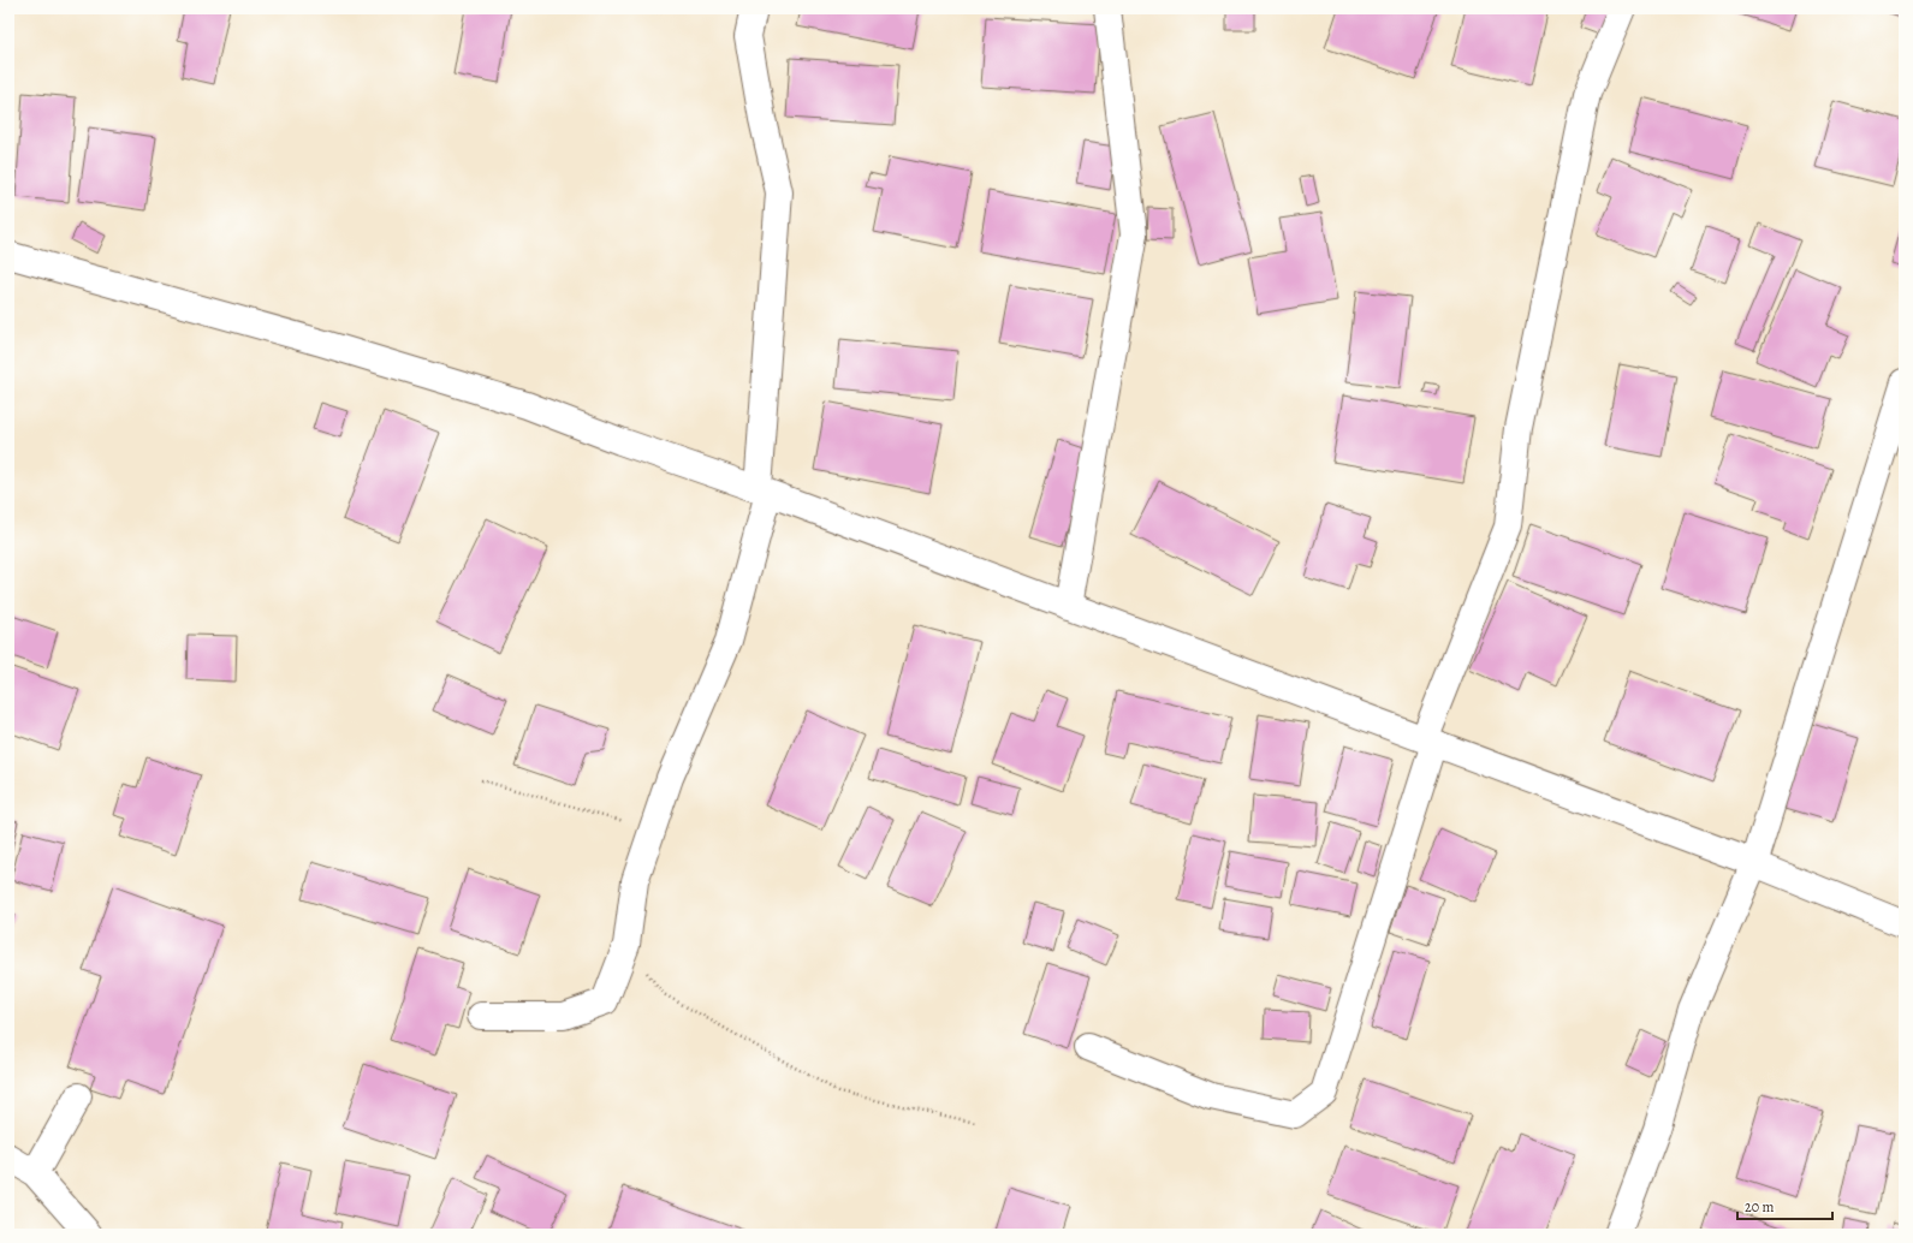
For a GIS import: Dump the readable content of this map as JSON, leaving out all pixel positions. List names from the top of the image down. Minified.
{"scale_bar":"20 m"}
